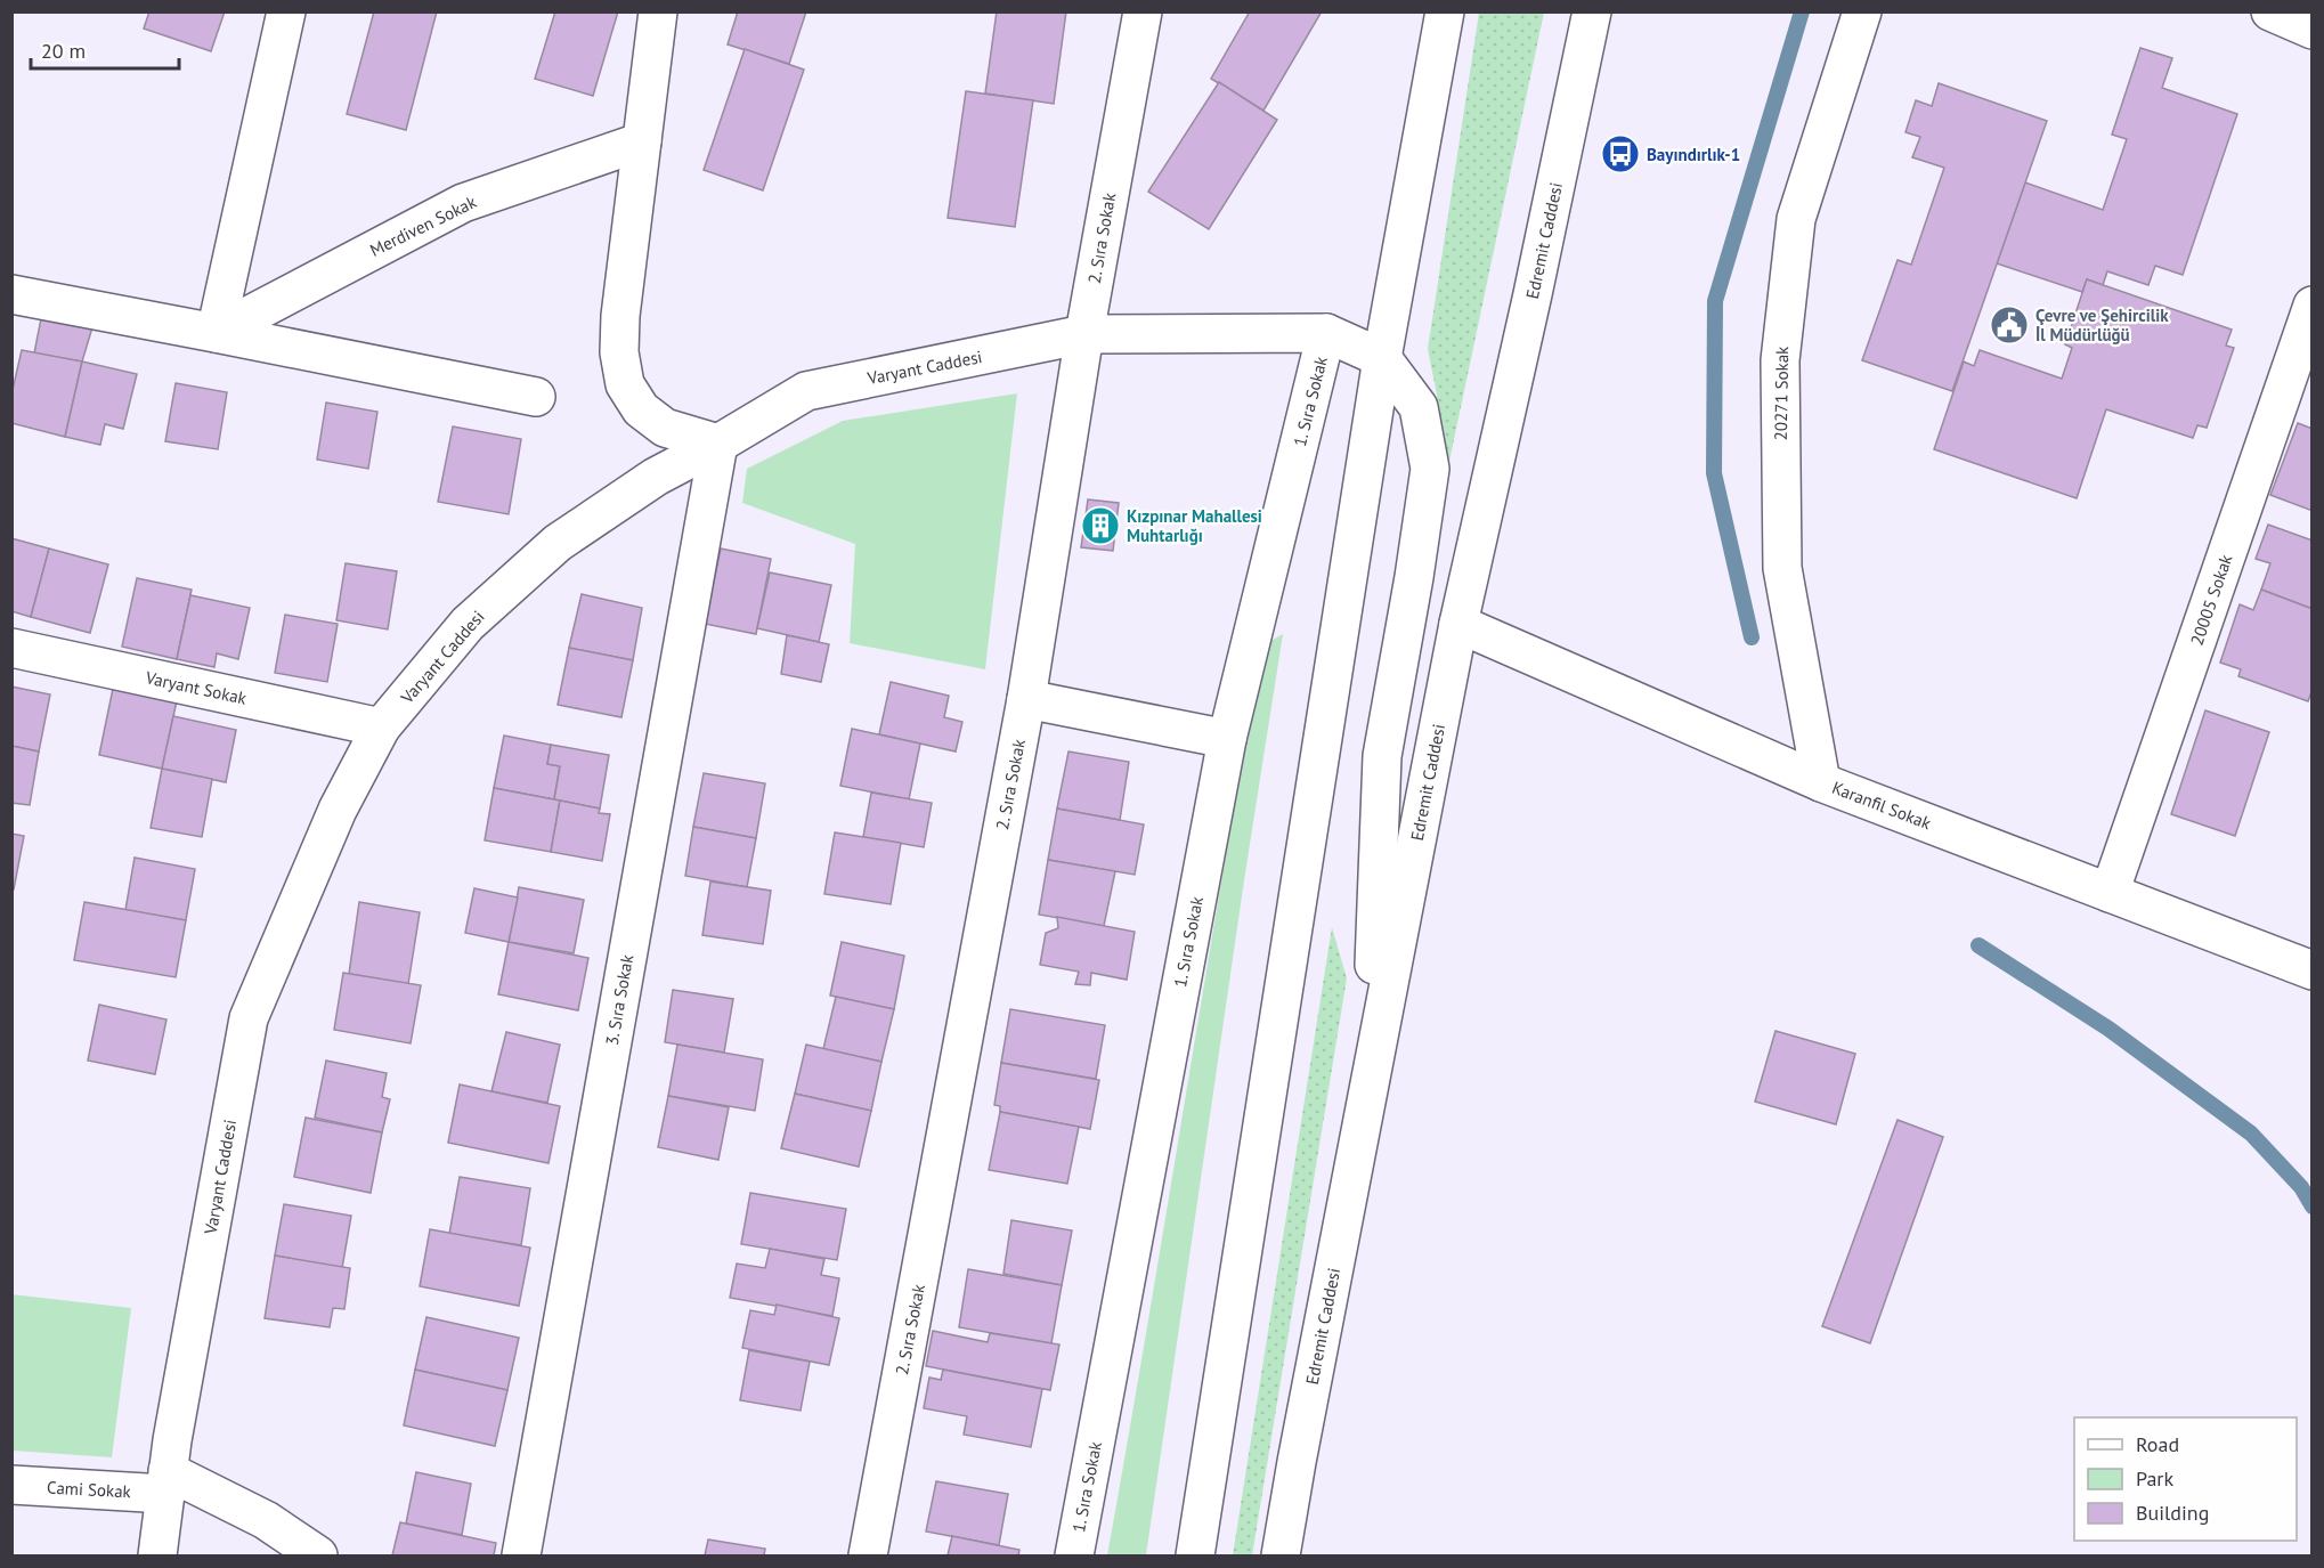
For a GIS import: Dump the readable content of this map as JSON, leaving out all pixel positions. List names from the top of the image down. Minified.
{"streets":{"main road":["Merdiven Sokak","2. Sıra Sokak","Edremit Caddesi","Varyant Caddesi","20271 Sokak","1. Sıra Sokak","20005 Sokak","Varyant Sokak","Karanfil Sokak","3. Sıra Sokak","Cami Sokak"]},"crossings":[["2. Sıra Sokak","Varyant Caddesi"],["Edremit Caddesi","Karanfil Sokak"],["Varyant Caddesi","1. Sıra Sokak"],["Varyant Caddesi","Varyant Sokak"],["Varyant Caddesi","3. Sıra Sokak"],["Varyant Caddesi","Cami Sokak"],["20271 Sokak","Karanfil Sokak"],["20005 Sokak","Karanfil Sokak"]],"places":{"bus stop":["Bayındırlık-1"],"public building":["Çevre ve Şehircilik İl Müdürlüğü"],"building":["Kızpınar Mahallesi Muhtarlığı"]},"legend":["Road","Park","Building"],"scale_bar":"20 m"}
